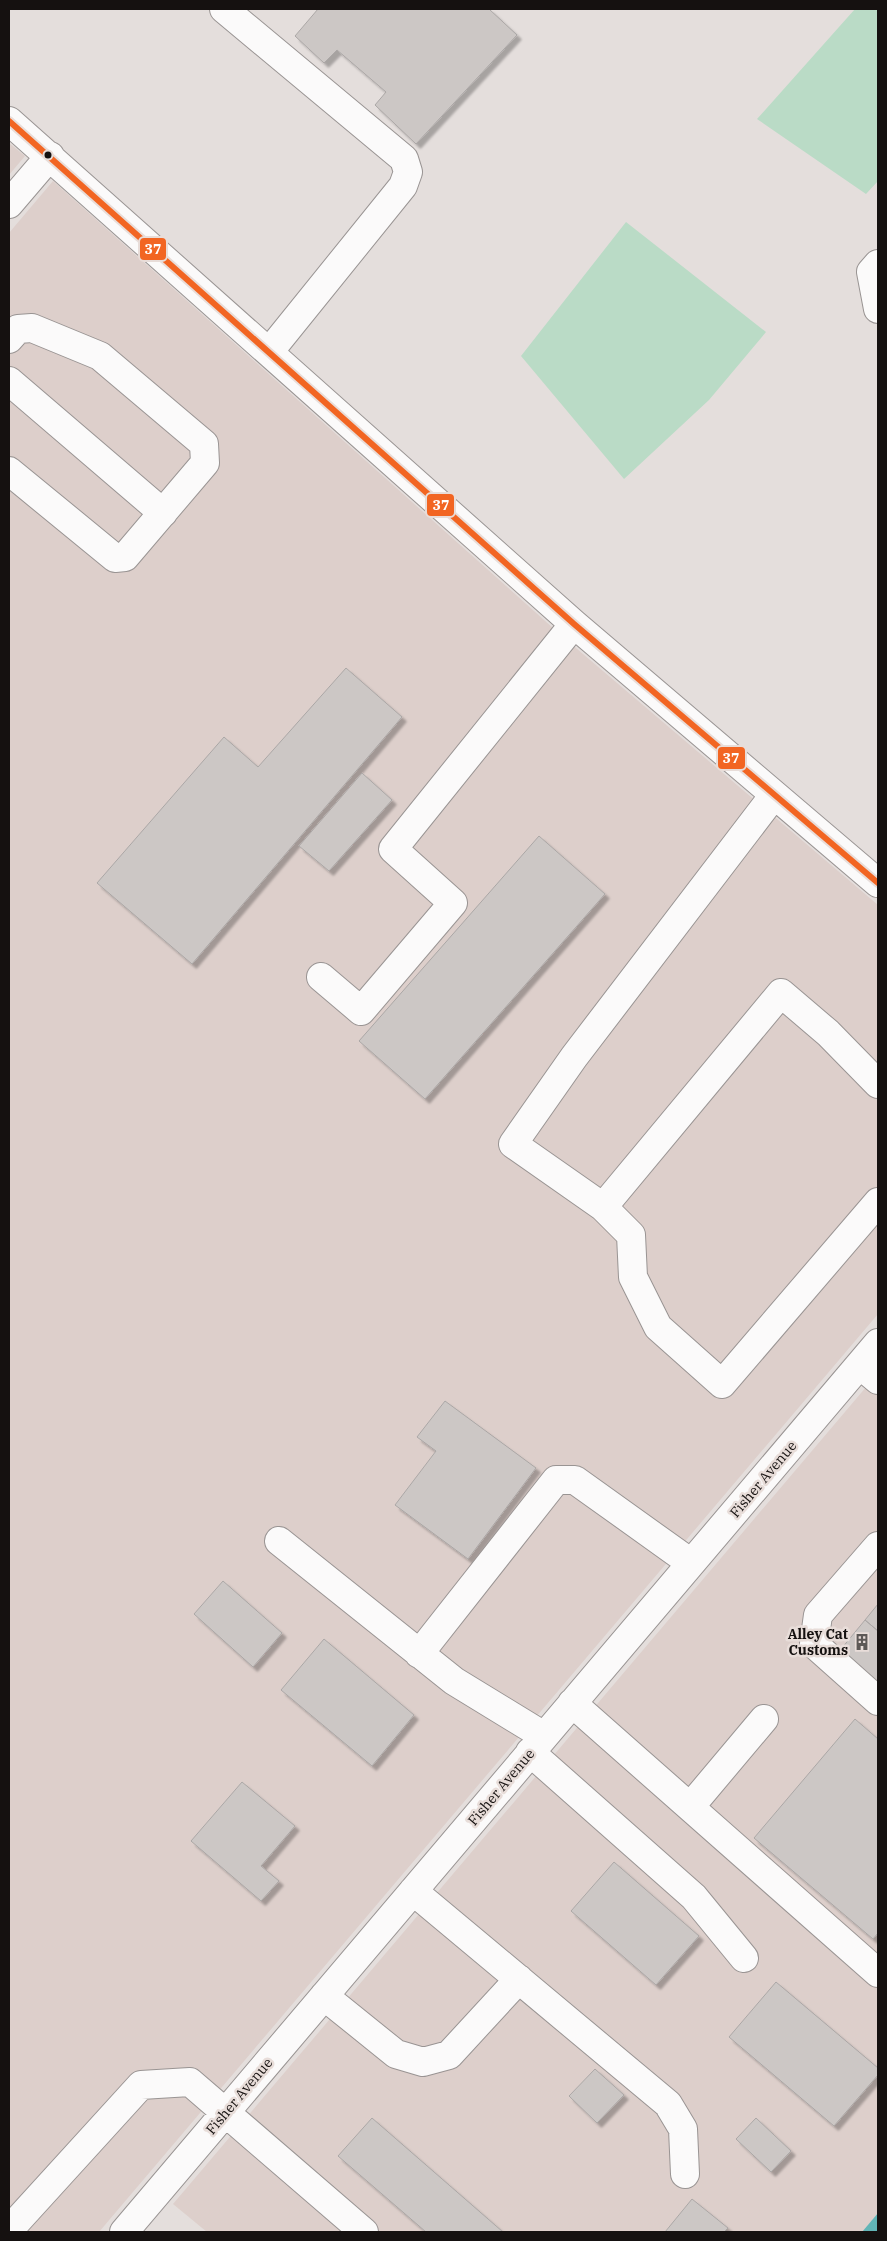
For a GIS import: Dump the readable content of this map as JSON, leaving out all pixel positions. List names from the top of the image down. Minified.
{"streets":{"street":["Fisher Avenue"]},"places":{"building":["Alley Cat Customs"]},"lines":["transit line 37"]}
